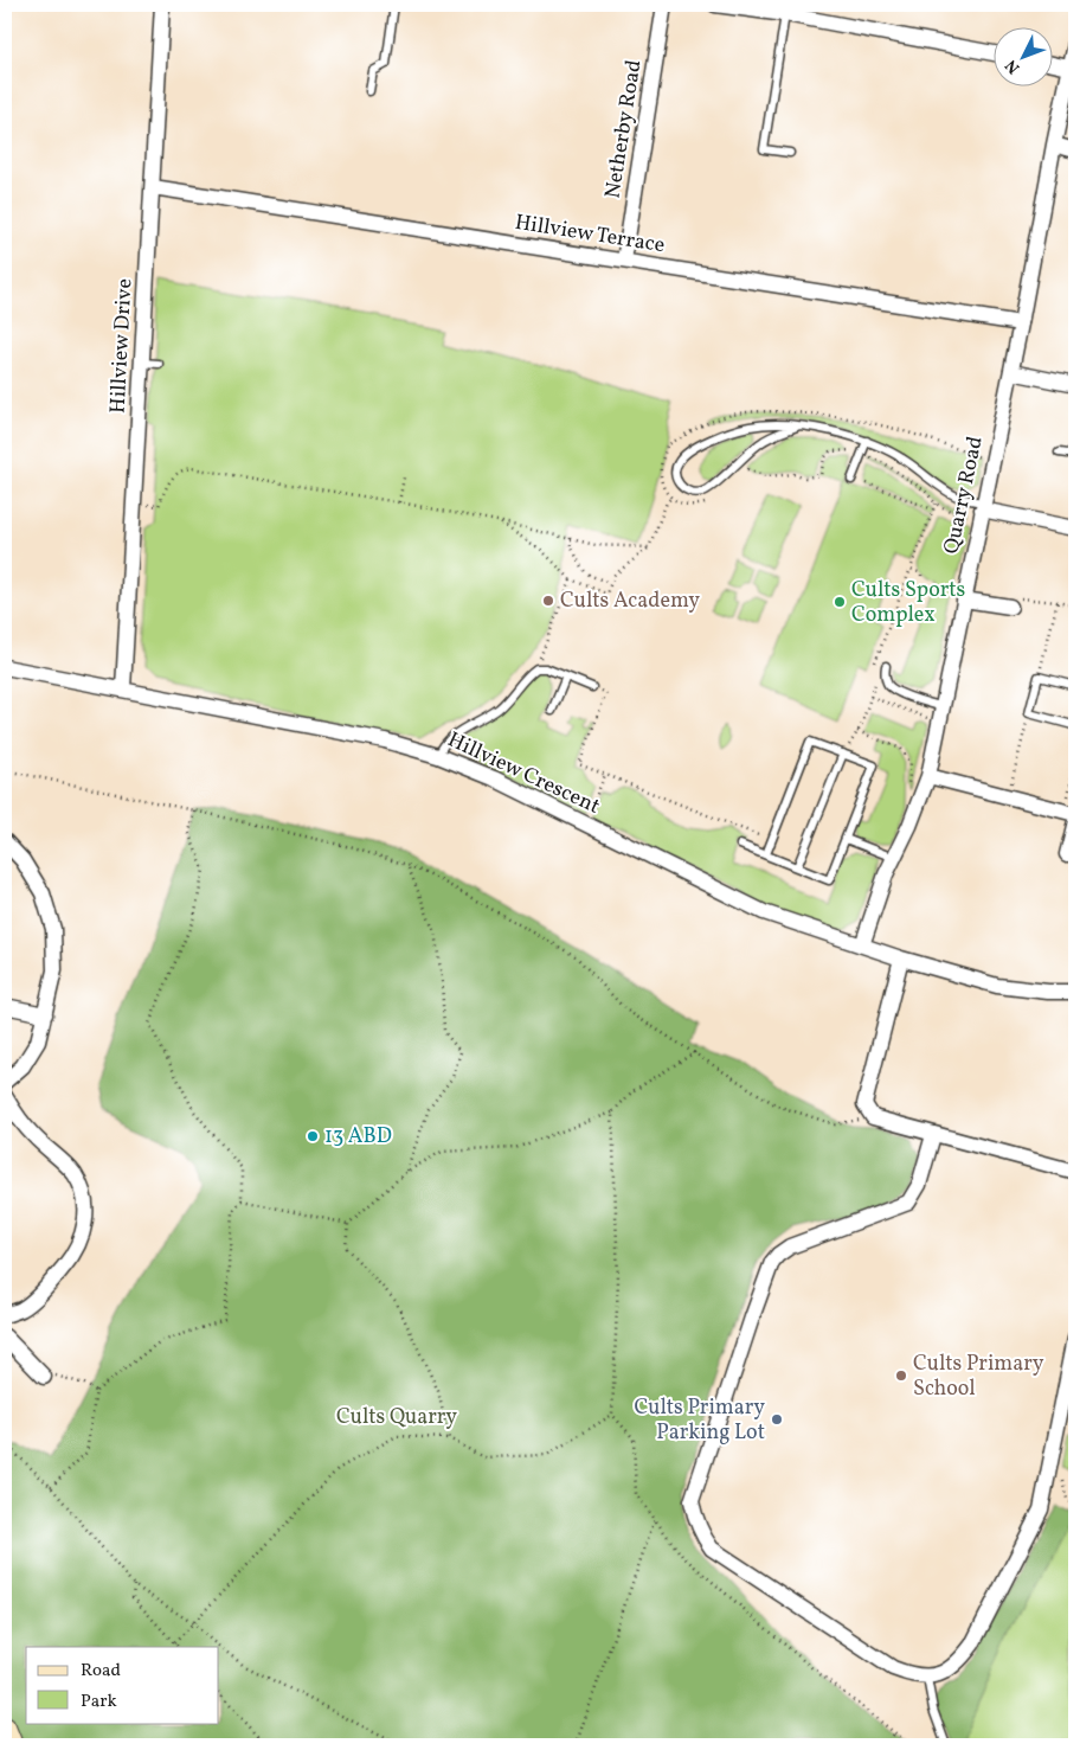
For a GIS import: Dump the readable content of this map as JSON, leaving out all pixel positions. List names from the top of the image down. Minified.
{"streets":{"street":["Netherby Road","Hillview Terrace","Hillview Drive","Quarry Road","Hillview Crescent"]},"crossings":[["Netherby Road","Hillview Terrace"],["Hillview Terrace","Hillview Drive"],["Hillview Terrace","Quarry Road"],["Hillview Drive","Hillview Crescent"],["Quarry Road","Hillview Crescent"]],"parks":["Cults Quarry"],"places":["Cults Academy","Cults Sports Complex","13 ABD","Cults Primary School","Cults Primary Parking Lot"],"legend":["Road","Park"],"north":"bottom left"}
